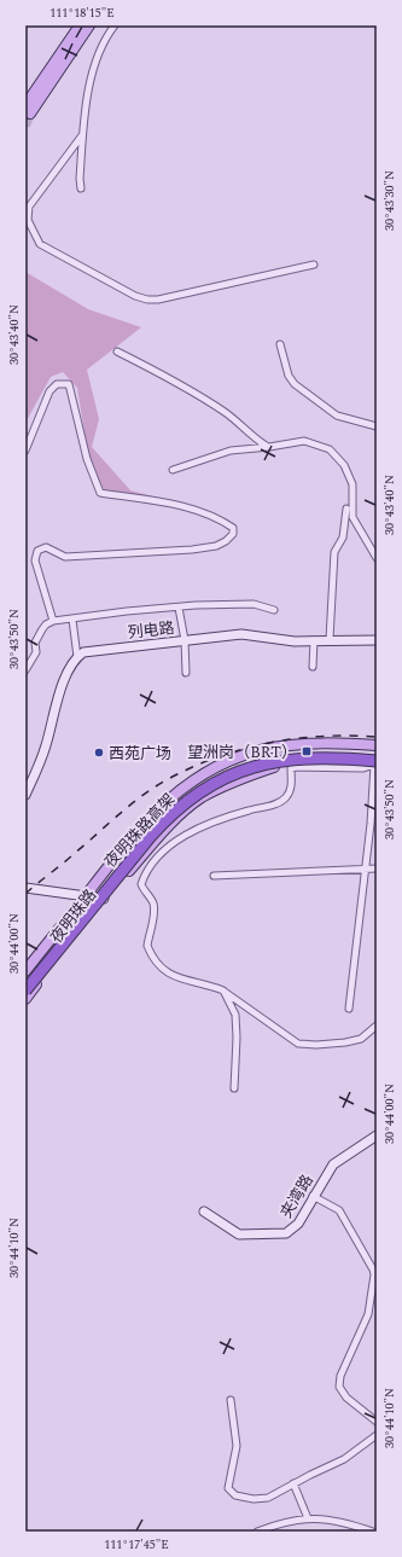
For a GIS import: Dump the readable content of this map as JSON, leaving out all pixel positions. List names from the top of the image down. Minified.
{"streets":{"highway":["夜明珠路高架"],"main road":["夜明珠路"],"street":["列电路","夹湾路"]},"crossings":[["夜明珠路高架","夜明珠路"]],"places":{"transit":["望洲岗（BRT）"],"other":["西苑广场"]},"coordinates":["111°18'15\"E","30°43'30\"N","30°43'40\"N","30°43'50\"N","30°44'00\"N","30°44'10\"N","111°17'45\"E"]}
